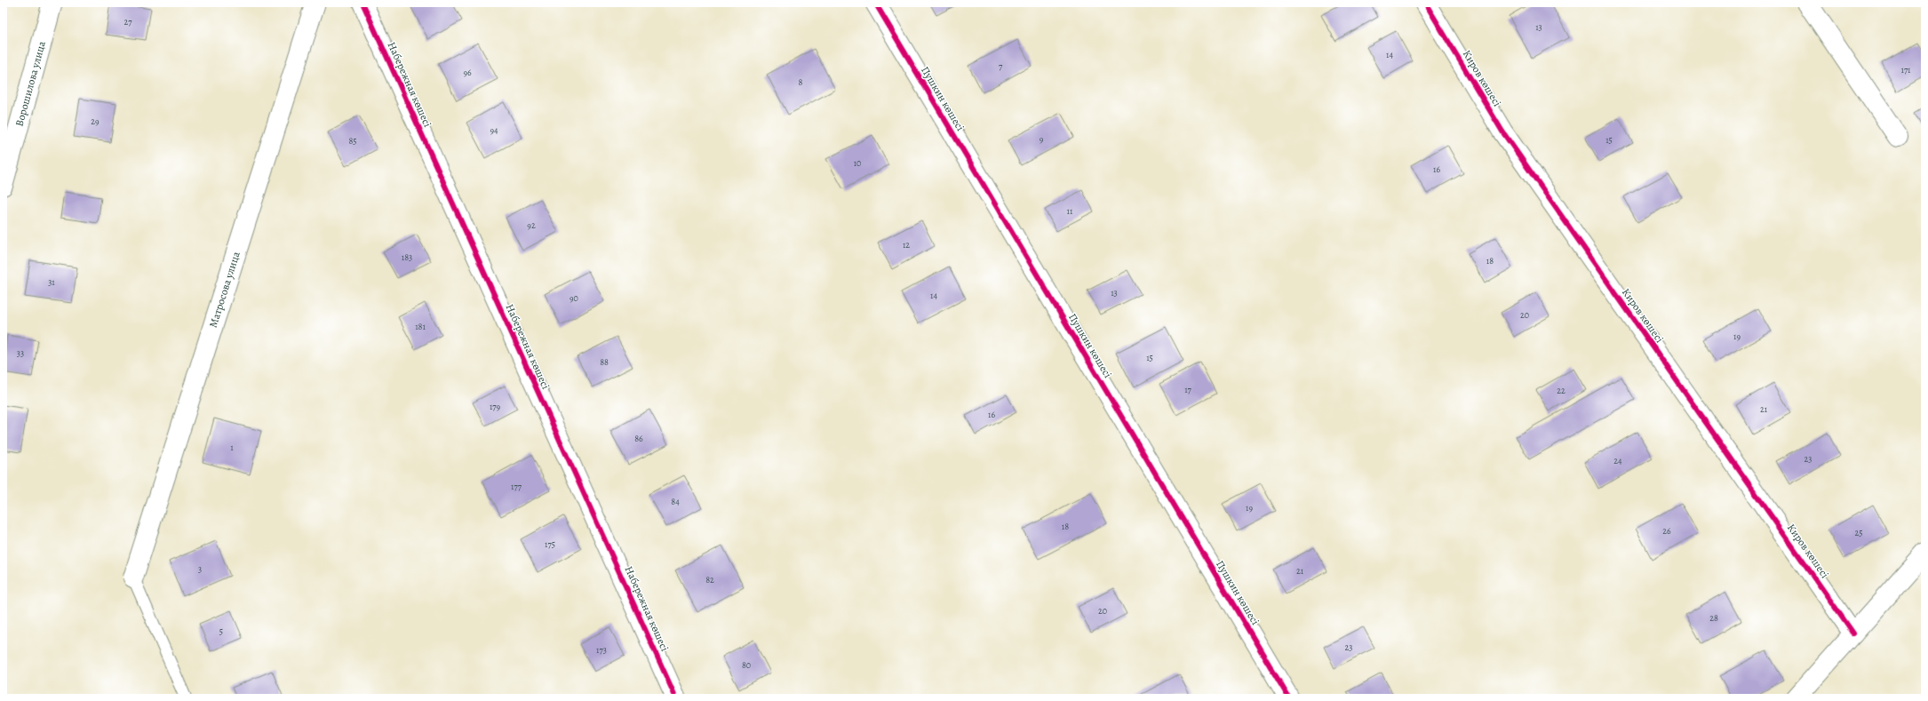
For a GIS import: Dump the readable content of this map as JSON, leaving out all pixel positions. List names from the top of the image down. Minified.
{"streets":{"street":["Киров көшесі","Ворошилова улица","Набережная көшесі","Пушкин көшесі","Матросова улица"]},"house_numbers":["27","13","14","7","171","96","8","29","94","9","15","85","10","16","11","92","12","183","18","31","13","14","90","20","181","19","33","15","88","17","22","179","21","16","86","1","23","24","177","84","19","18","26","25","175","3","21","82","20","28","5","23","173","80"]}
